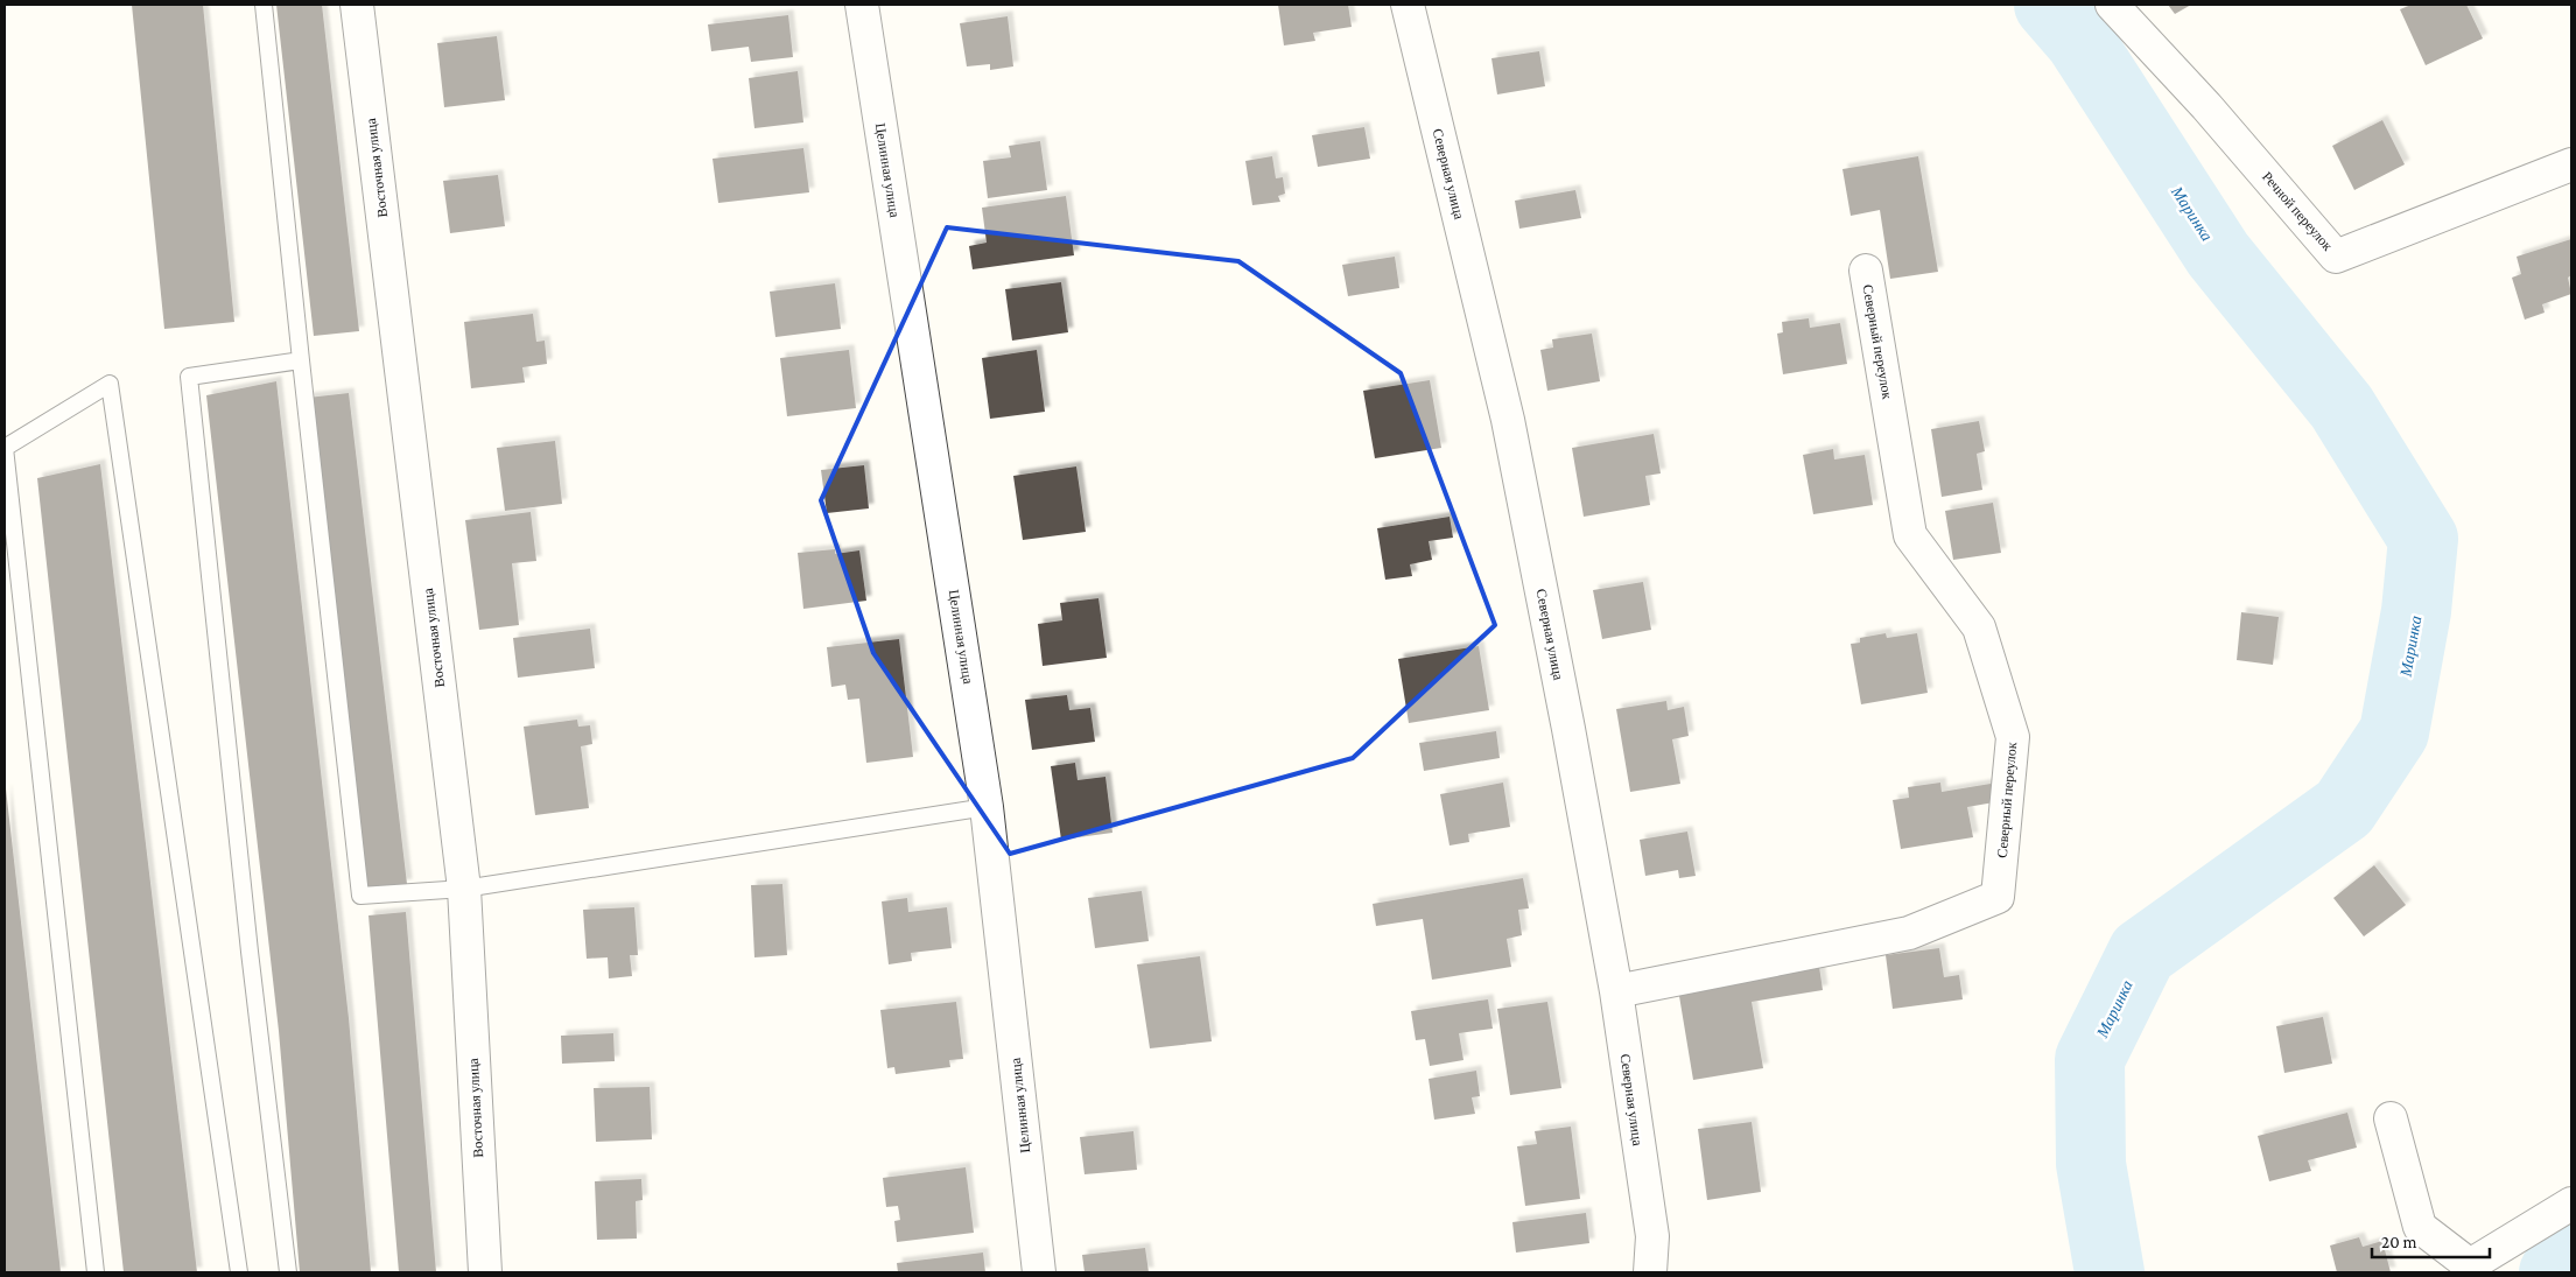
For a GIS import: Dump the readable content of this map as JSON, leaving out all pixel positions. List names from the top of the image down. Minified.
{"streets":{"street":["Восточная улица","Целинная улица","Северная улица","Речной переулок","Северный переулок"]},"crossings":[["Северная улица","Северный переулок"]],"water":["Маринка"],"scale_bar":"20 m"}
